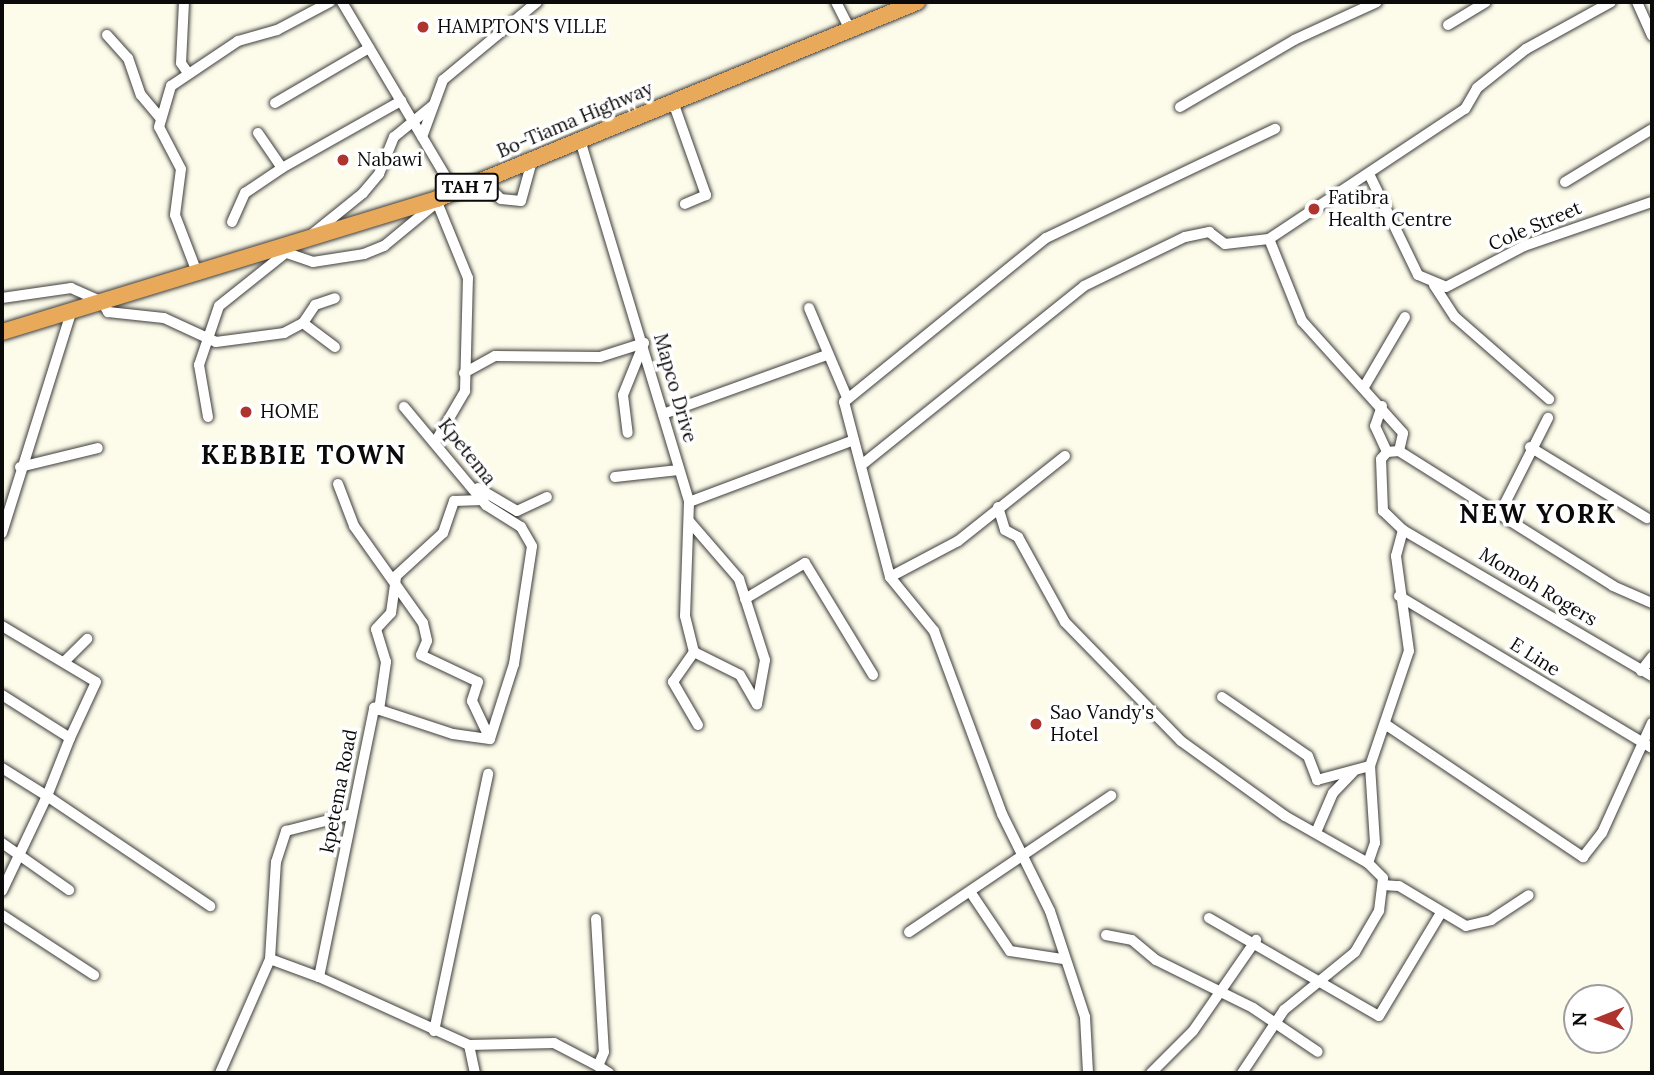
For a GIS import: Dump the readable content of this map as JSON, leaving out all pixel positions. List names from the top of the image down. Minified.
{"streets":{"highway":["Bo-Tiama Highway","TAH 7"],"street":["Cole Street","Mapco Drive","Kpetema","Momoh Rogers","E Line","kpetema Road"]},"crossings":[["Bo-Tiama Highway","Mapco Drive"],["Kpetema","kpetema Road"]],"districts":["KEBBIE TOWN","NEW YORK"],"places":["HAMPTON'S VILLE","Nabawi","Fatibra Health Centre","HOME","Sao Vandy's Hotel"],"north":"left"}
